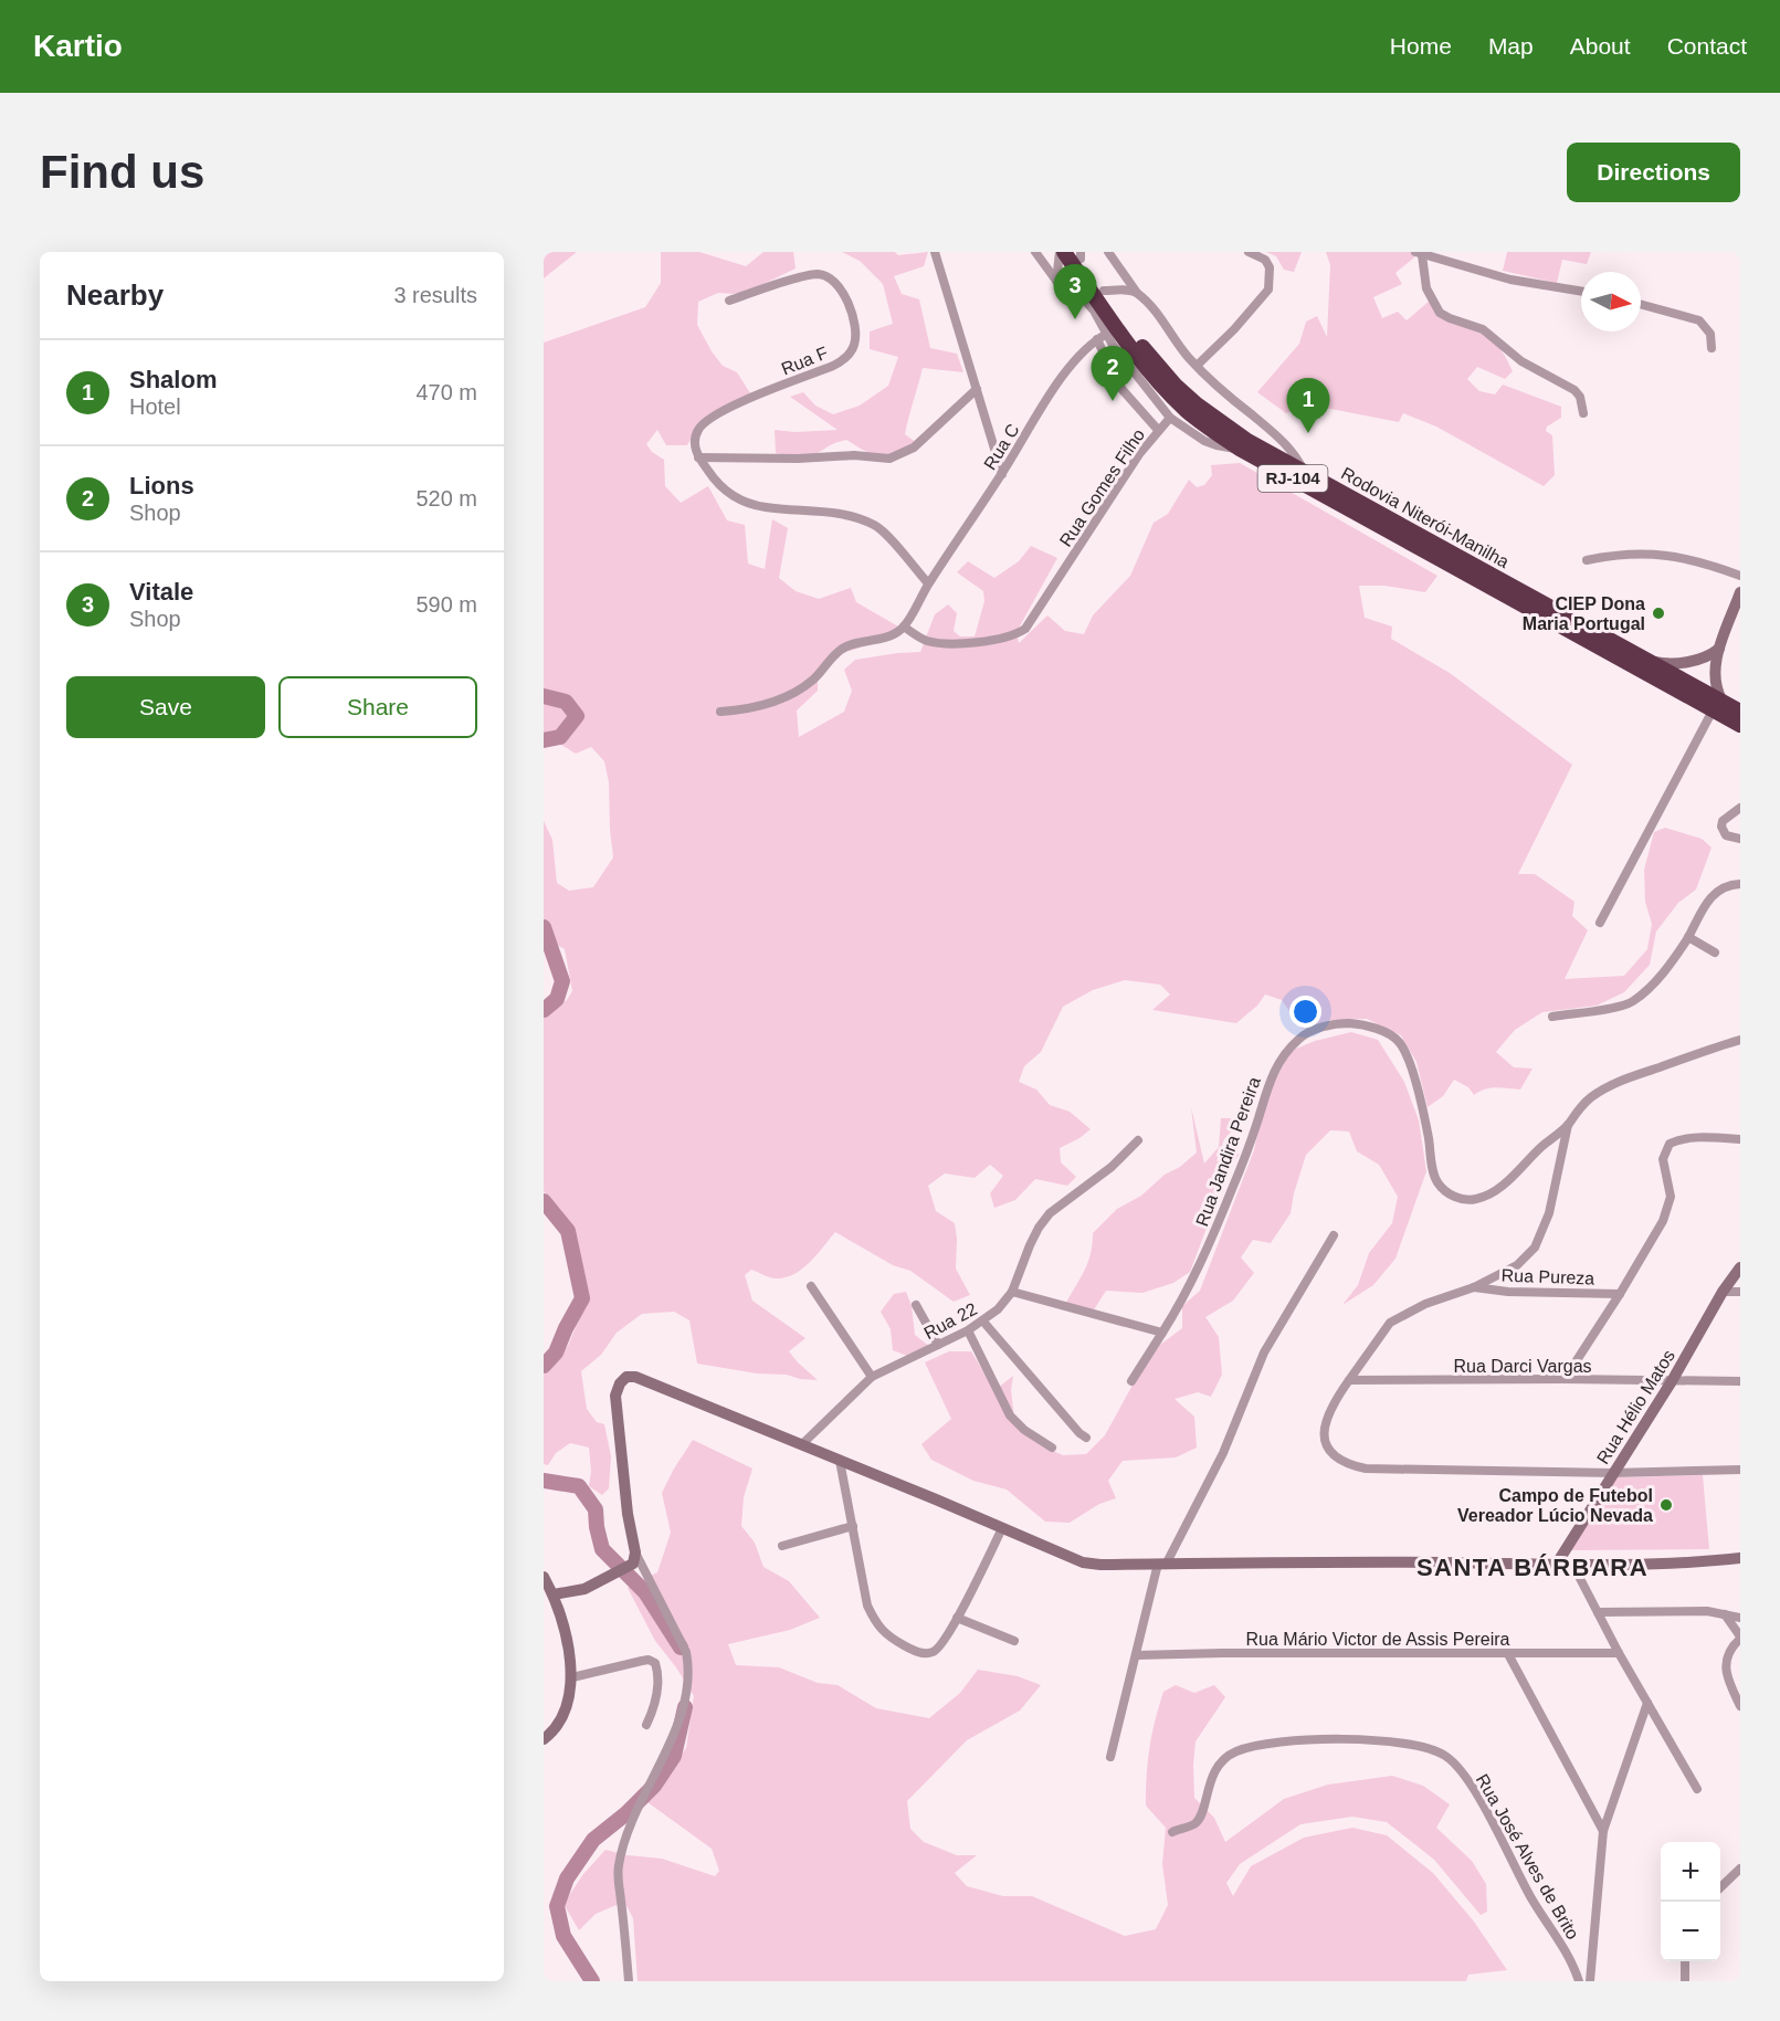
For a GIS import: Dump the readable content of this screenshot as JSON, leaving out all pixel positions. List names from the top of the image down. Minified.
{"streets":{"highway":["RJ-104","Rodovia Niterói-Manilha"],"street":["Rua F","Rua C","Rua Gomes Filho","Rua Jandira Pereira","Rua Pureza","Rua 22","Rua Darci Vargas","Rua Hélio Matos","Rua Mário Victor de Assis Pereira","Rua José Alves de Brito"]},"crossings":[["Rua C","Rua Gomes Filho"],["Rua Darci Vargas","Rua Hélio Matos"]],"districts":["SANTA BÁRBARA"],"places":["CIEP Dona Maria Portugal","Campo de Futebol Vereador Lúcio Nevada"],"north":"right","page":{"header":"Kartio","nav":["Home","Map","About","Contact"],"buttons":["Directions",["Save","Share"]],"title":"Find us","heading":["Nearby","3 results"],"pins":["3","2","1"],"list":[{"mark":"1","name":"Shalom","note":"Hotel","value":"470 m"},{"mark":"2","name":"Lions","note":"Shop","value":"520 m"},{"mark":"3","name":"Vitale","note":"Shop","value":"590 m"}],"map_buttons":["+","−"]}}
